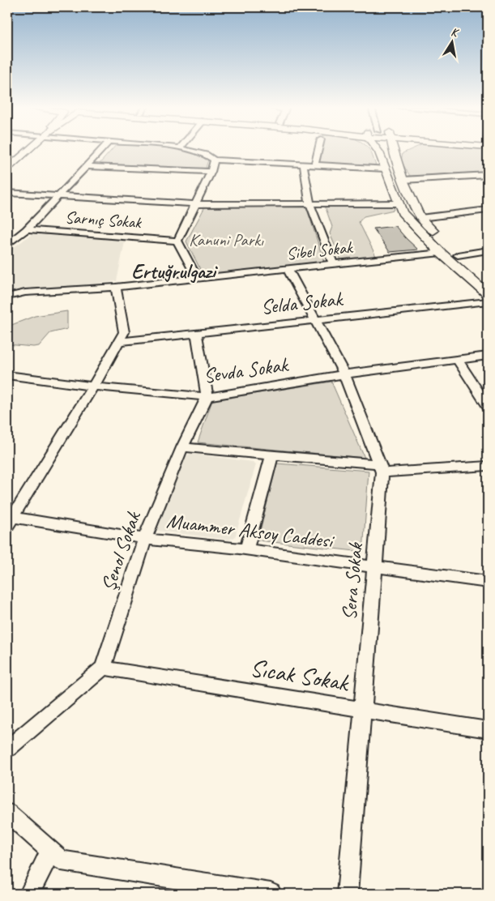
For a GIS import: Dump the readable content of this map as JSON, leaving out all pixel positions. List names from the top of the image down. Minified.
{"streets":{"street":["Sarnıç Sokak","Sibel Sokak","Selda Sokak","Sevda Sokak","Muammer Aksoy Caddesi","Şenol Sokak","Sera Sokak","Sıcak Sokak"]},"crossings":[["Sibel Sokak","Sera Sokak"],["Selda Sokak","Sera Sokak"],["Sevda Sokak","Şenol Sokak"],["Sevda Sokak","Sera Sokak"],["Muammer Aksoy Caddesi","Şenol Sokak"],["Muammer Aksoy Caddesi","Sera Sokak"],["Şenol Sokak","Sıcak Sokak"],["Sera Sokak","Sıcak Sokak"]],"districts":["Ertuğrulgazi"],"parks":["Kanuni Parkı"],"north":"top"}
